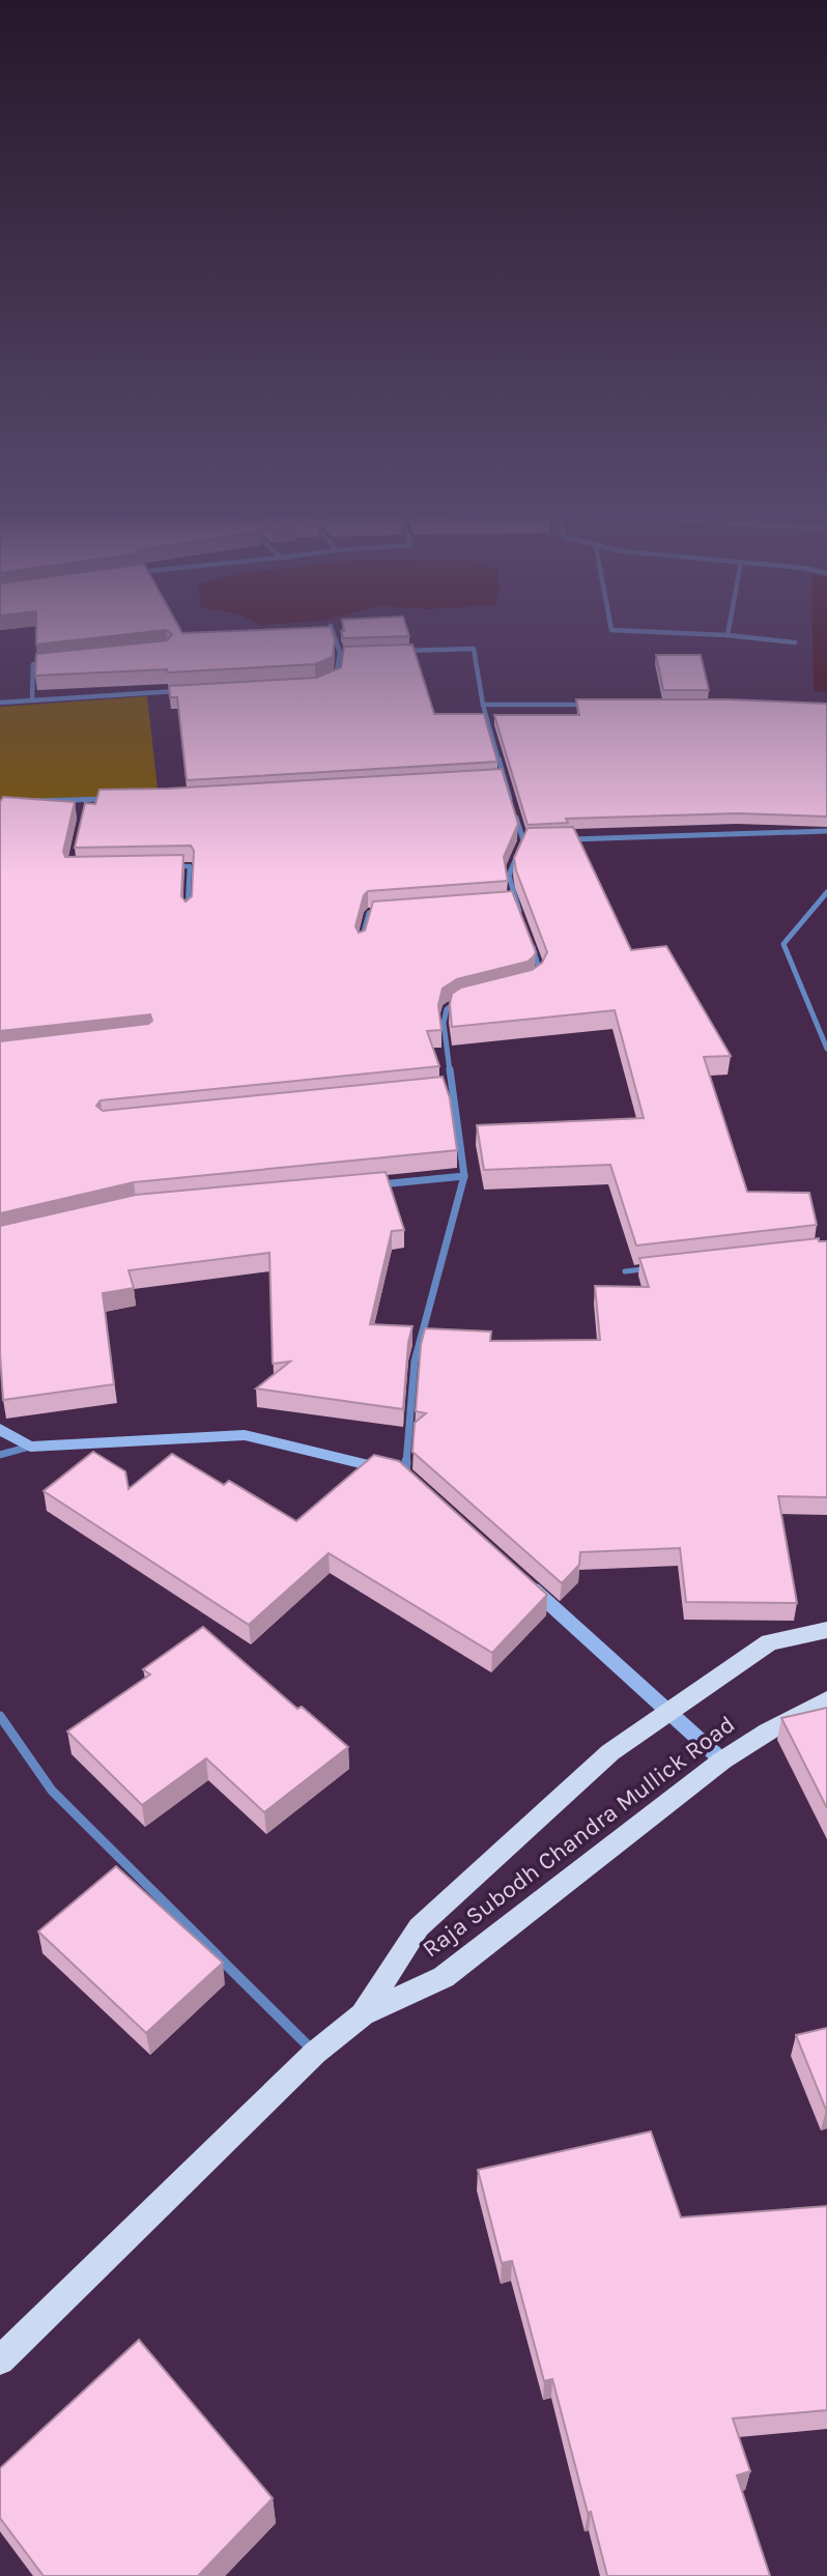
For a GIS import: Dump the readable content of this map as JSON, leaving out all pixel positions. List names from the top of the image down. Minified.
{"streets":{"main road":["Raja Subodh Chandra Mullick Road"]}}
